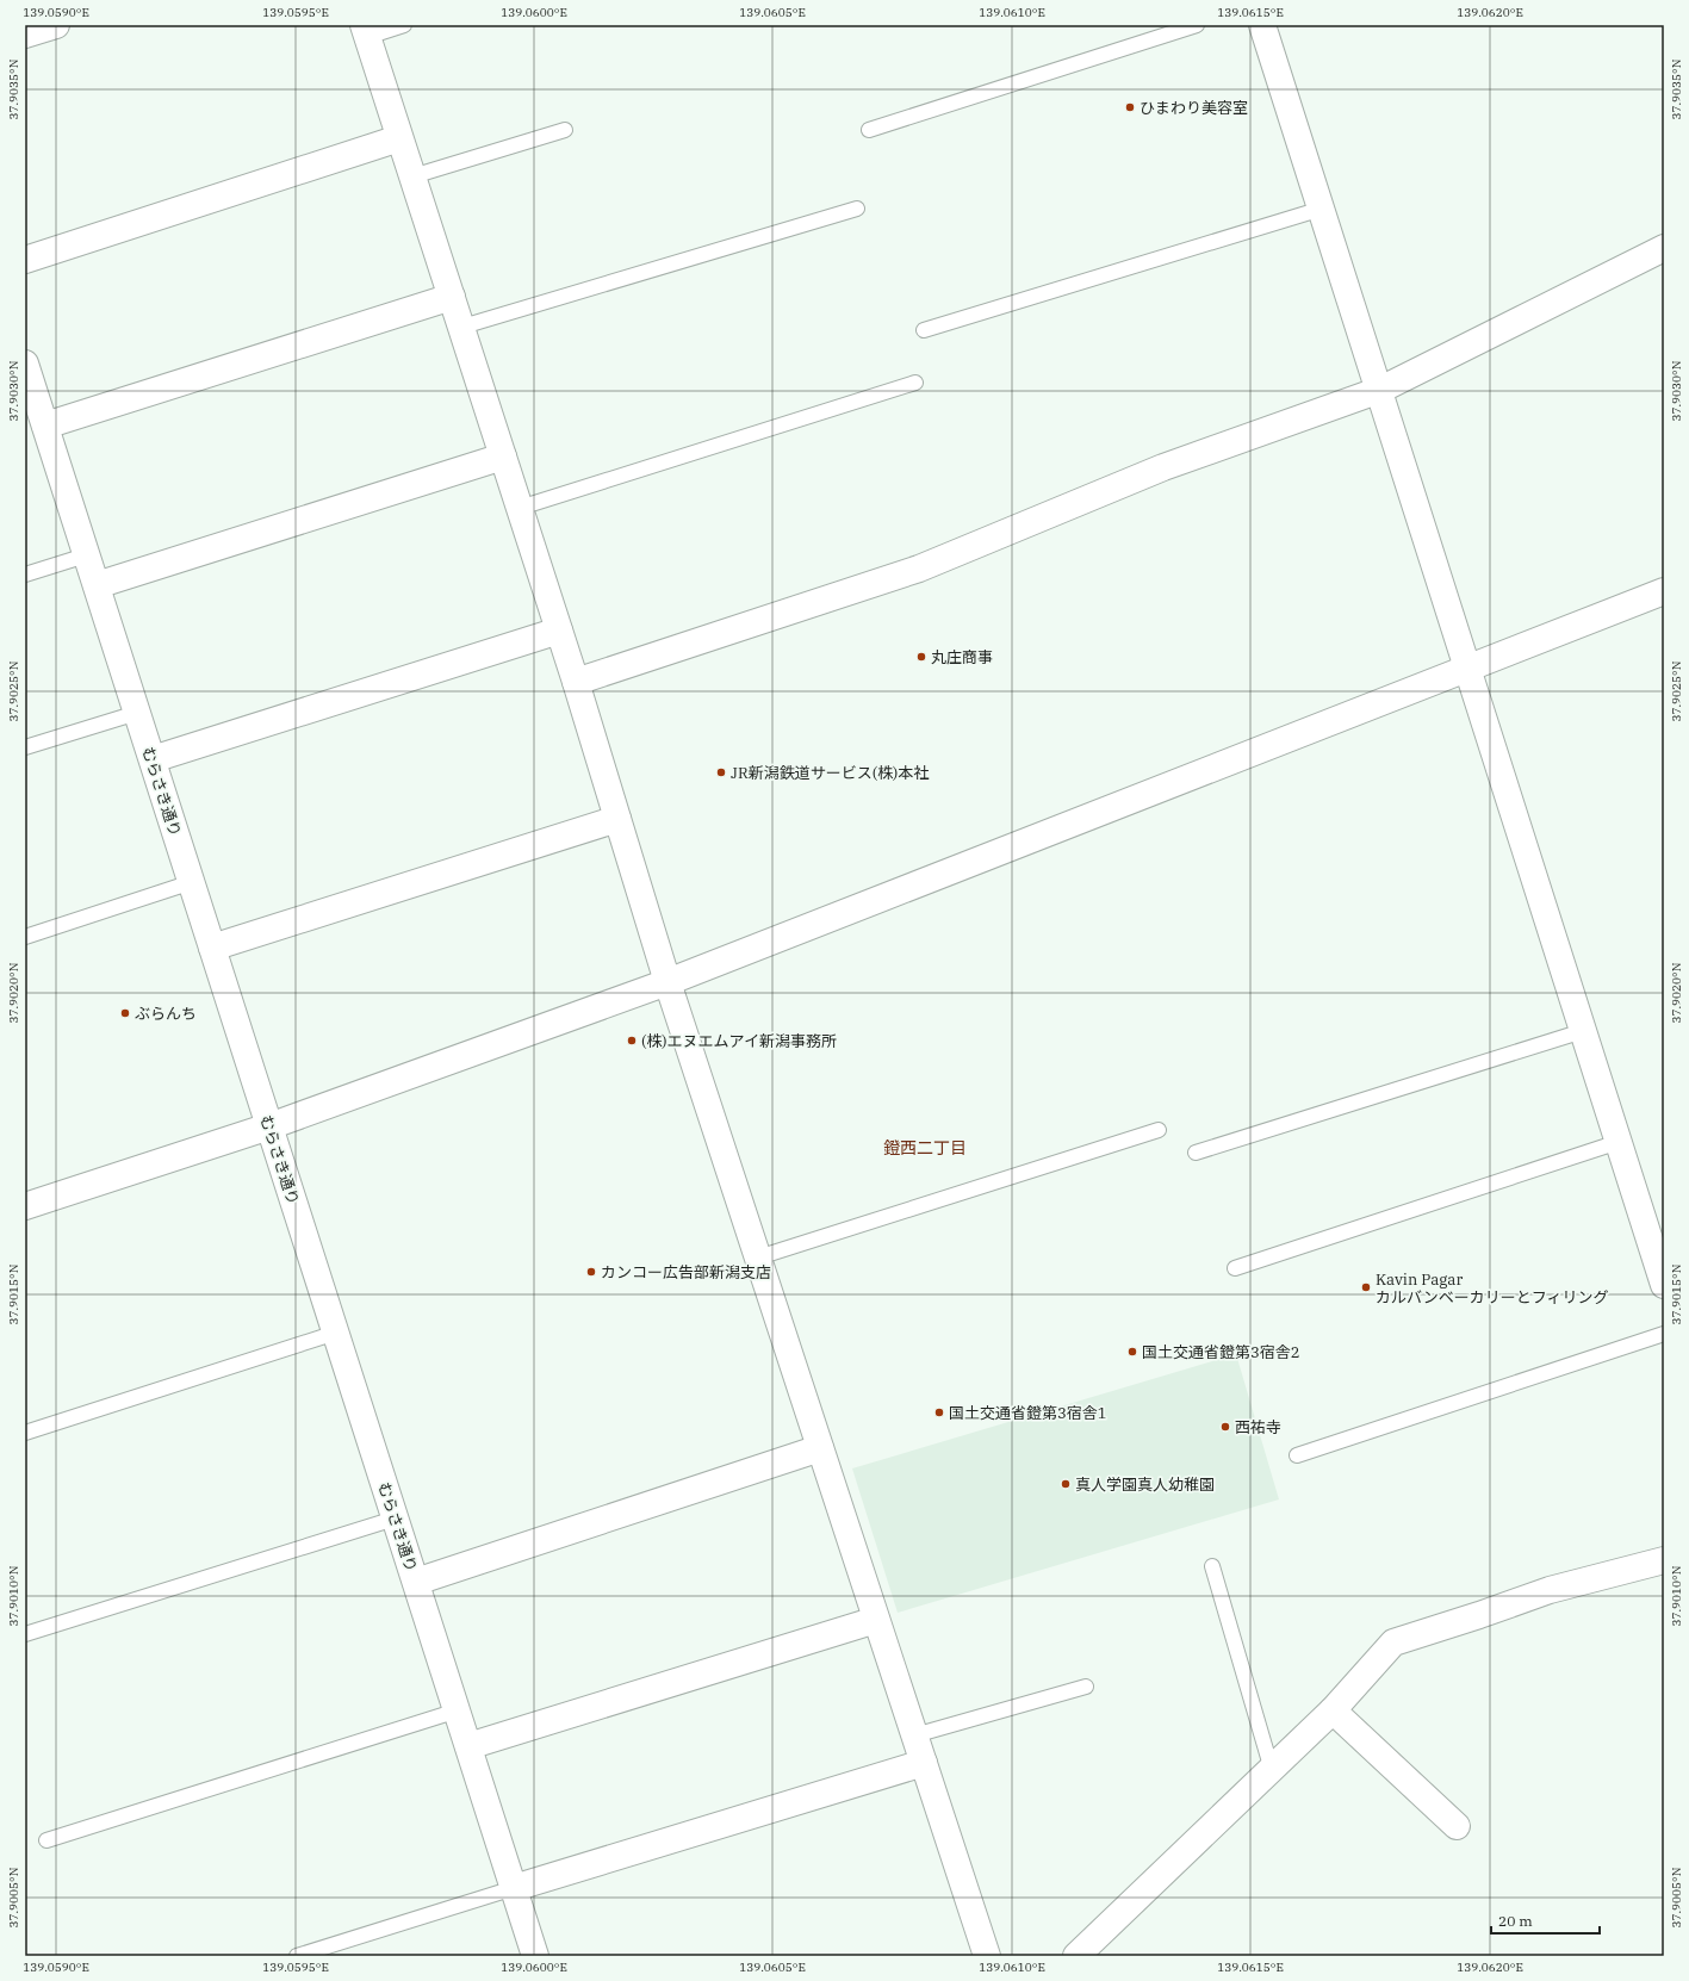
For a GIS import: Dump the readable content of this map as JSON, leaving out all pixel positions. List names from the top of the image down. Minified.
{"streets":{"street":["むらさき通り"]},"districts":["鐙西二丁目"],"places":["ひまわり美容室","丸庄商事","JR新潟鉄道サービス(株)本社","ぶらんち","(株)エヌエムアイ新潟事務所","カンコー広告部新潟支店","Kavin Pagar カルバンベーカリーとフィリング","国土交通省鐙第3宿舎2","国土交通省鐙第3宿舎1","西祐寺","真人学園真人幼稚園"],"scale_bar":"20 m","coordinates":["139.0590°E","139.0595°E","139.0600°E","139.0605°E","139.0610°E","139.0615°E","139.0620°E","37.9035°N","37.9030°N","37.9025°N","37.9020°N","37.9015°N","37.9010°N","37.9005°N"]}
